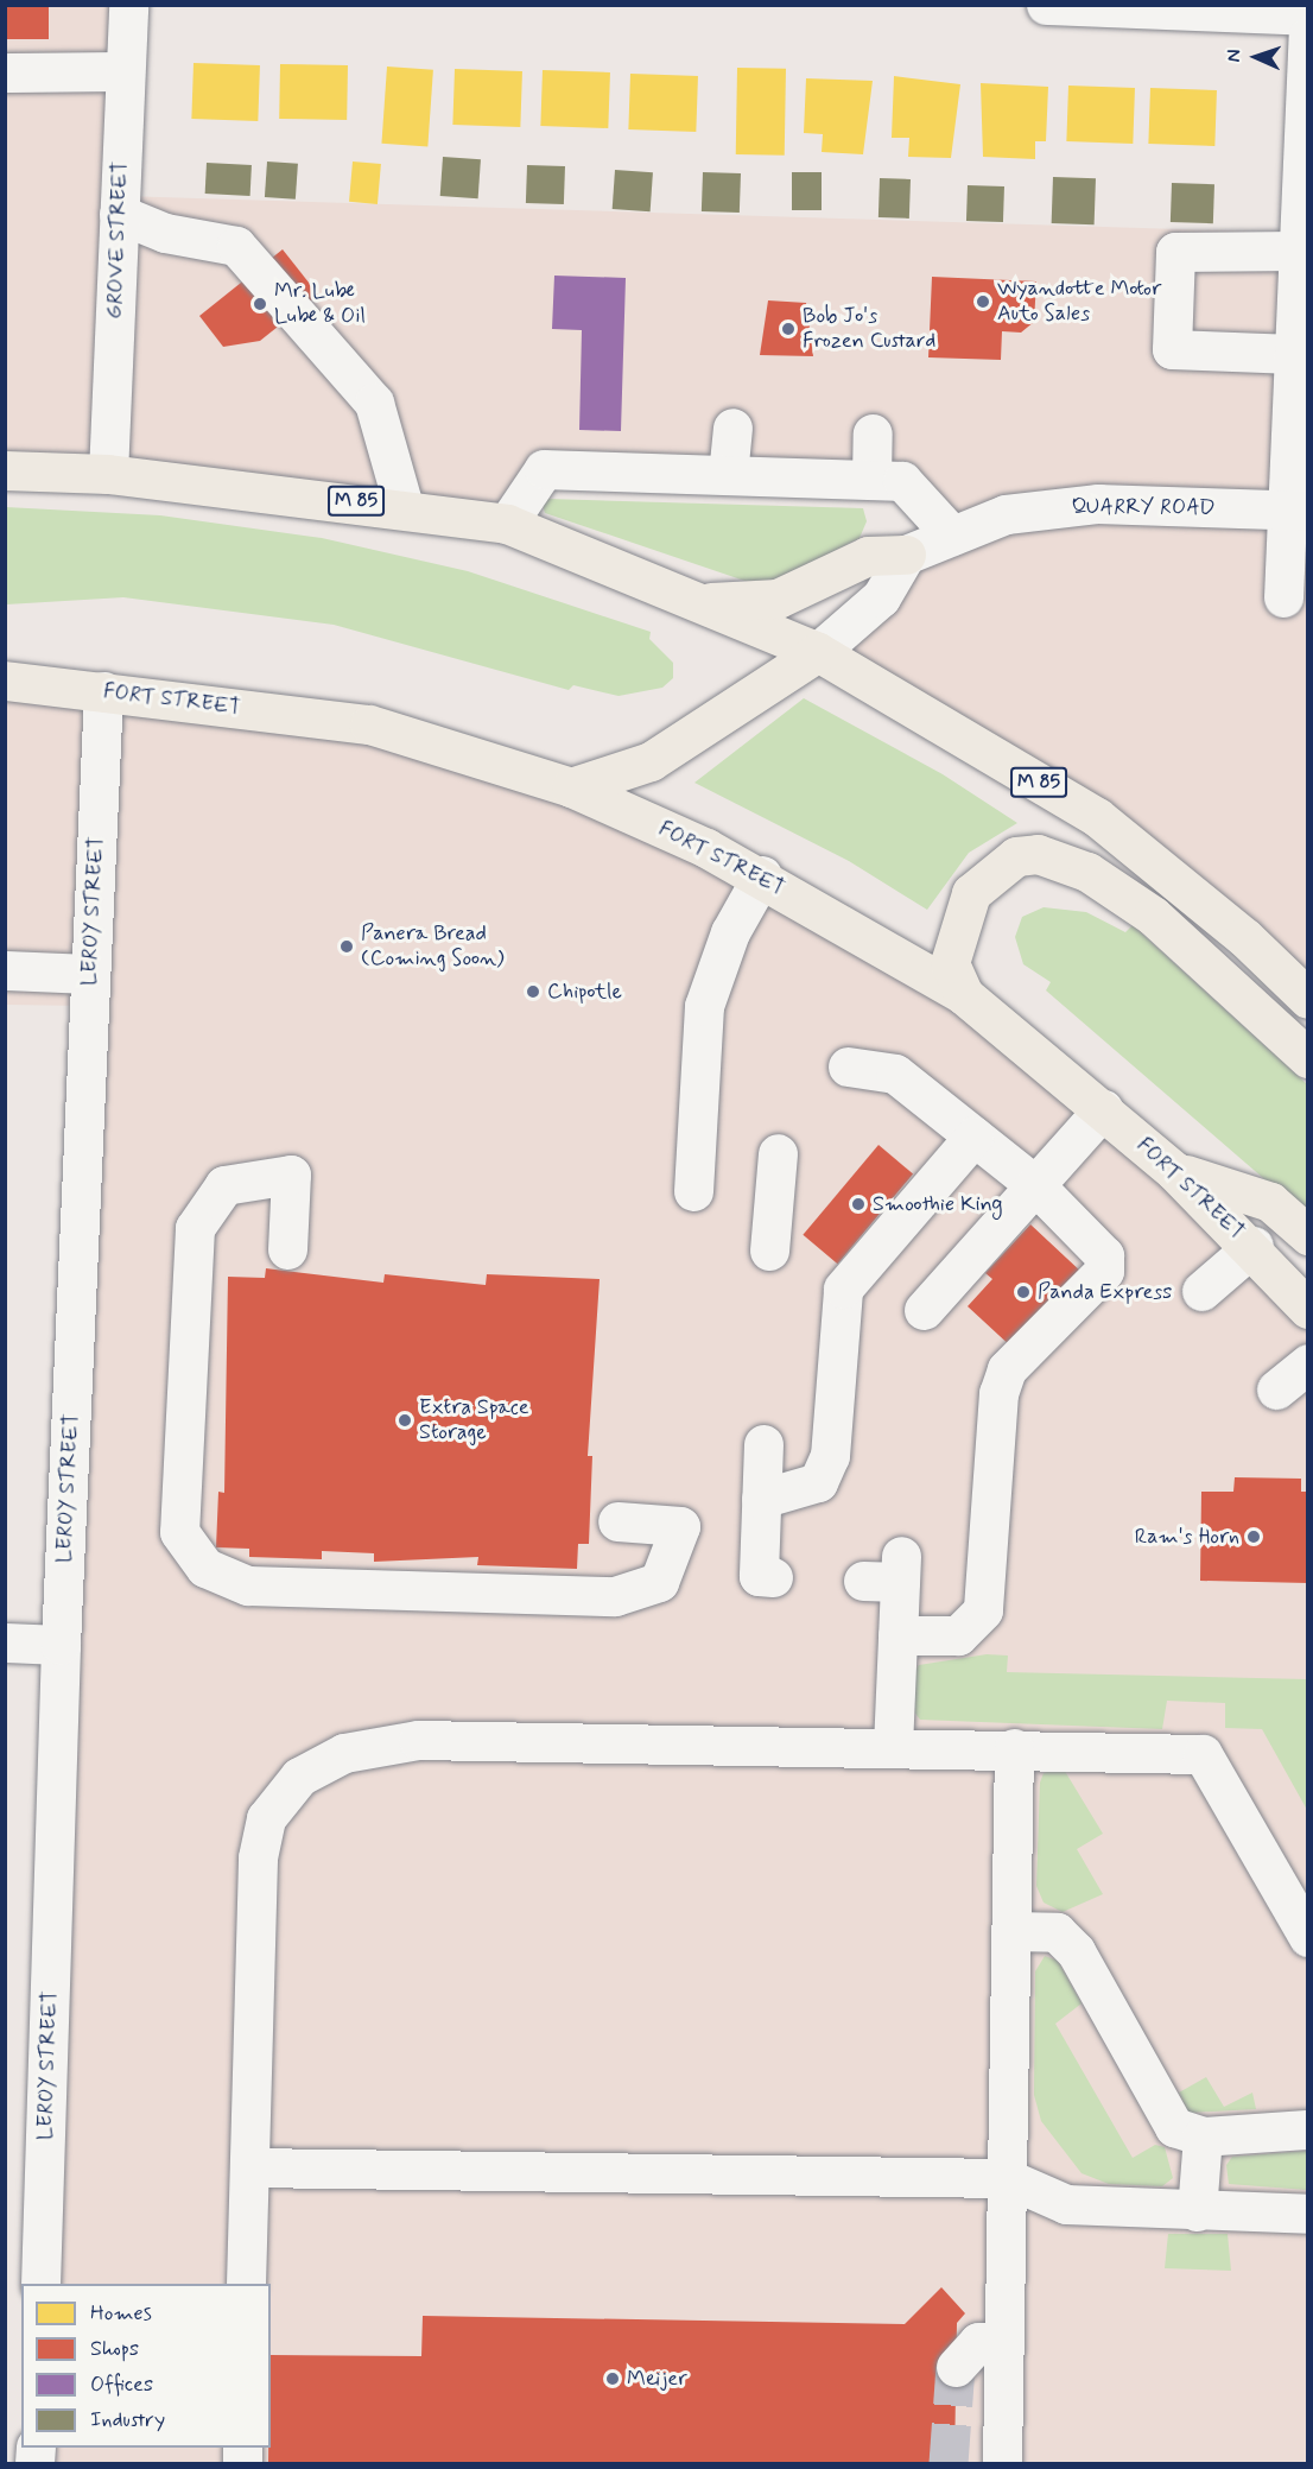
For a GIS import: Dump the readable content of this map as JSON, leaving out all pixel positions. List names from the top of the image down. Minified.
{"streets":{"main road":["M 85","FORT STREET"],"street":["GROVE STREET","QUARRY ROAD","LEROY STREET"]},"crossings":[["GROVE STREET","M 85"],["FORT STREET","LEROY STREET"]],"places":["Wyandotte Motor Auto Sales","Mr. Lube Lube & Oil","Bob Jo's Frozen Custard","Panera Bread (Coming Soon)","Chipotle","Smoothie King","Panda Express","Extra Space Storage","Ram's Horn","Meijer"],"legend":["Homes","Shops","Offices","Industry"],"north":"left"}
